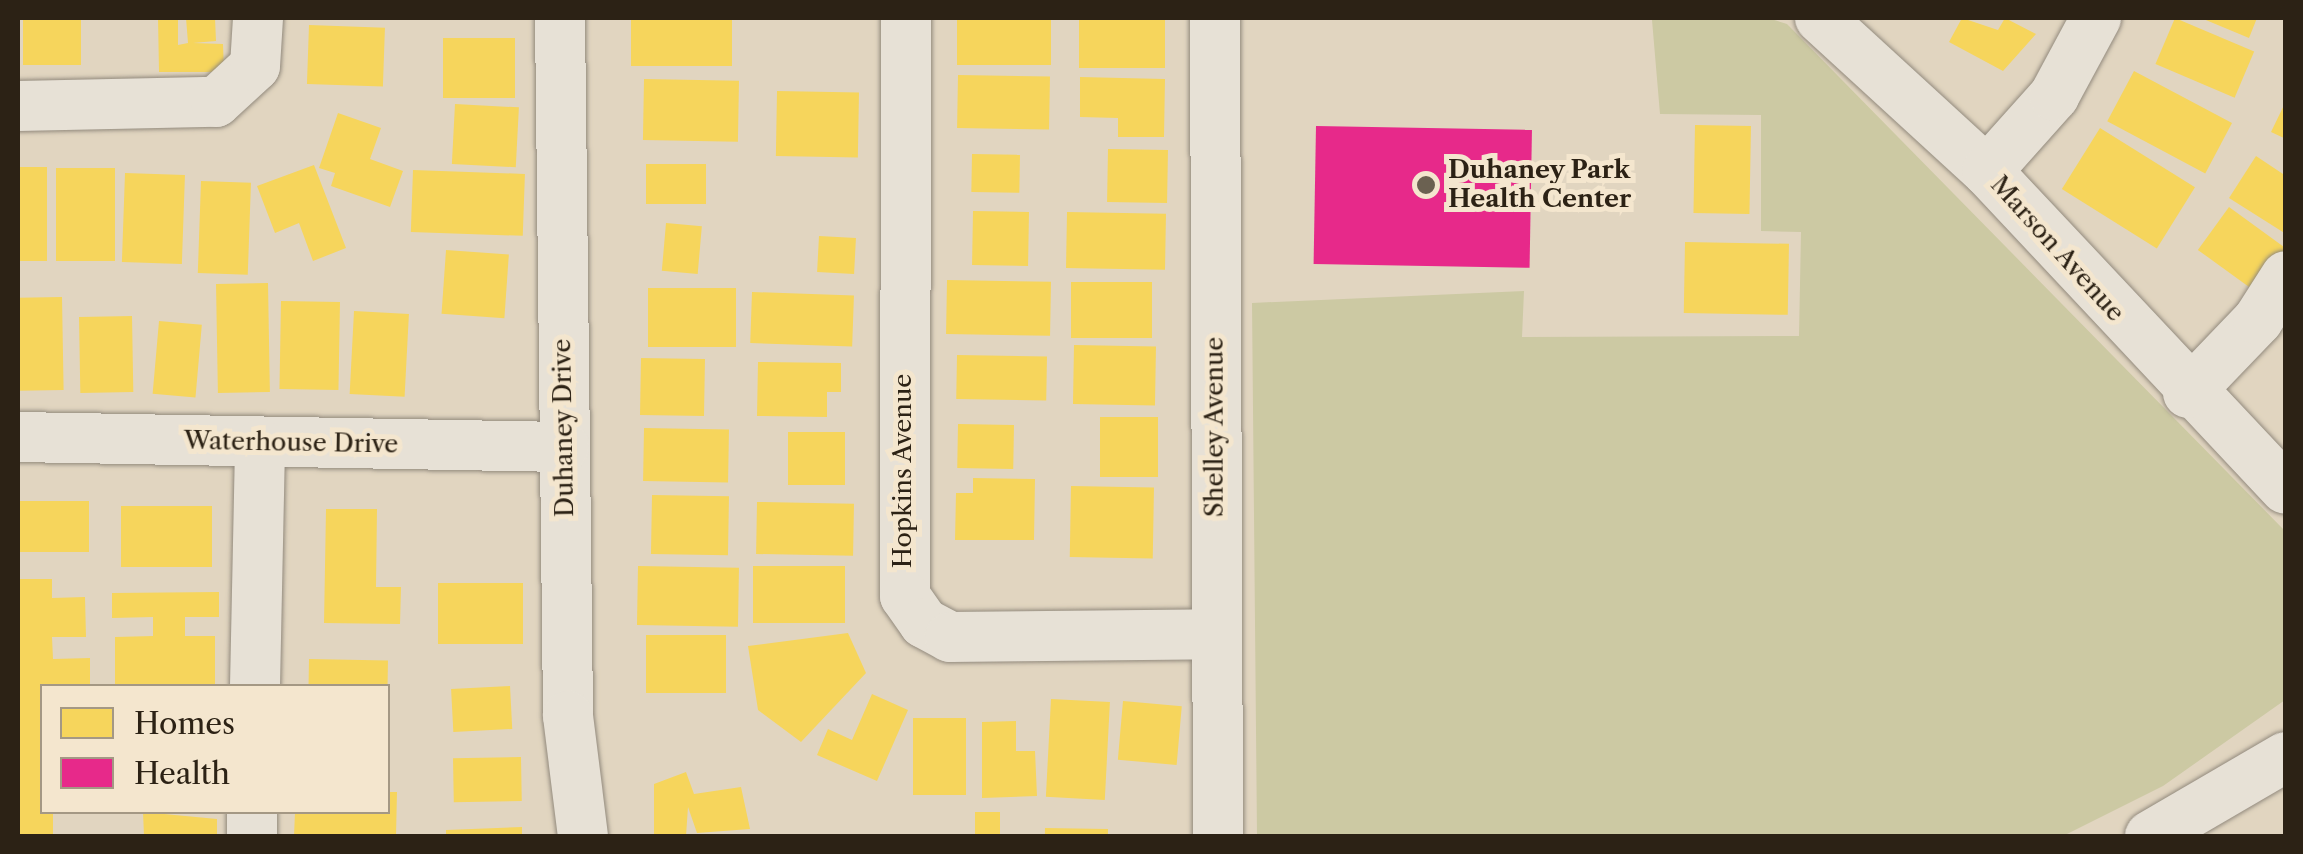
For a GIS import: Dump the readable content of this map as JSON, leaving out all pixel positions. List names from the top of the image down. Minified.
{"streets":{"street":["Marson Avenue","Shelley Avenue","Duhaney Drive","Waterhouse Drive","Hopkins Avenue"]},"crossings":[["Shelley Avenue","Hopkins Avenue"],["Duhaney Drive","Waterhouse Drive"]],"places":["Duhaney Park Health Center"],"legend":["Homes","Health"]}
